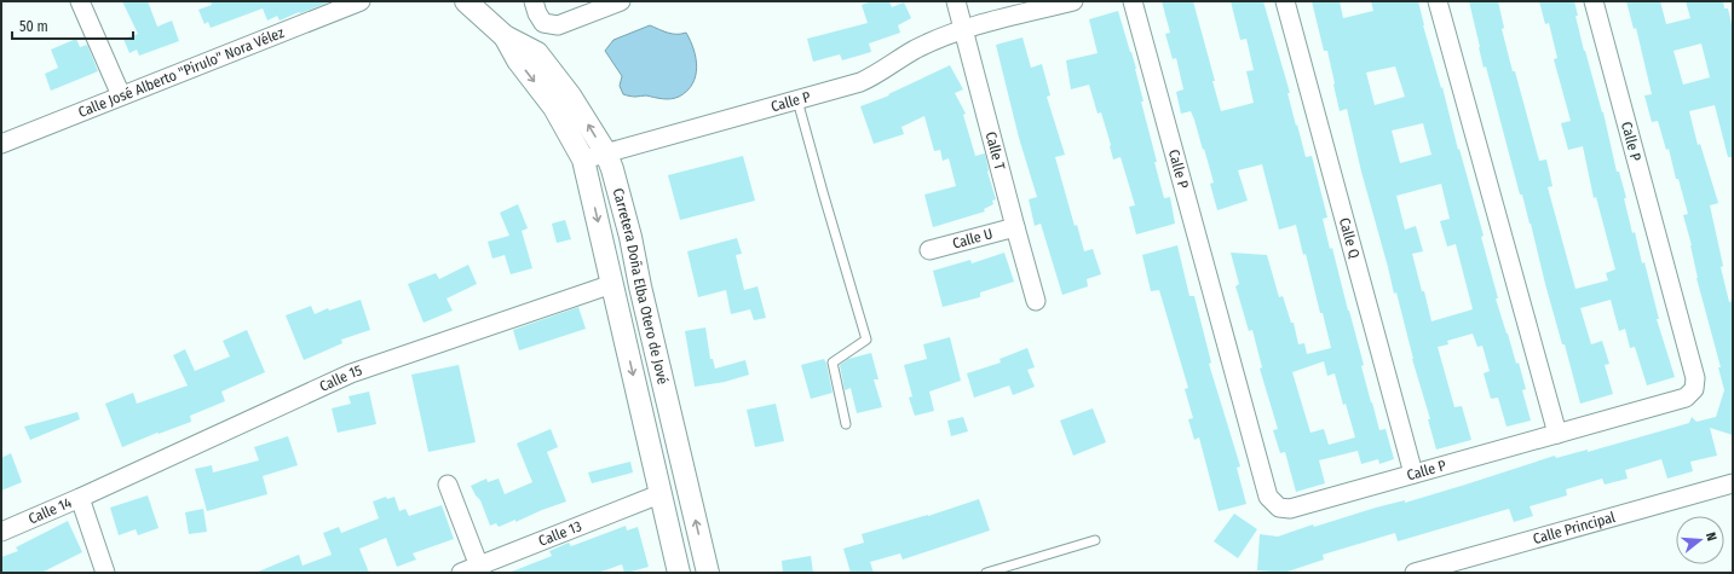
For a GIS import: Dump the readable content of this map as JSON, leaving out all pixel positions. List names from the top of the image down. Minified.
{"streets":{"street":["Calle José Alberto \"Pirulo\" Nora Vélez","Calle P","Calle T","Calle U","Calle Q","Carretera Doña Elba Otero de Jové","Calle 15","Calle 14","Calle Principal","Calle 13"]},"crossings":[["Calle P","Calle T"],["Calle P","Calle Q"],["Calle P","Carretera Doña Elba Otero de Jové"],["Calle T","Calle U"],["Carretera Doña Elba Otero de Jové","Calle 15"],["Carretera Doña Elba Otero de Jové","Calle 13"],["Calle 15","Calle 14"]],"scale_bar":"50 m","north":"right"}
